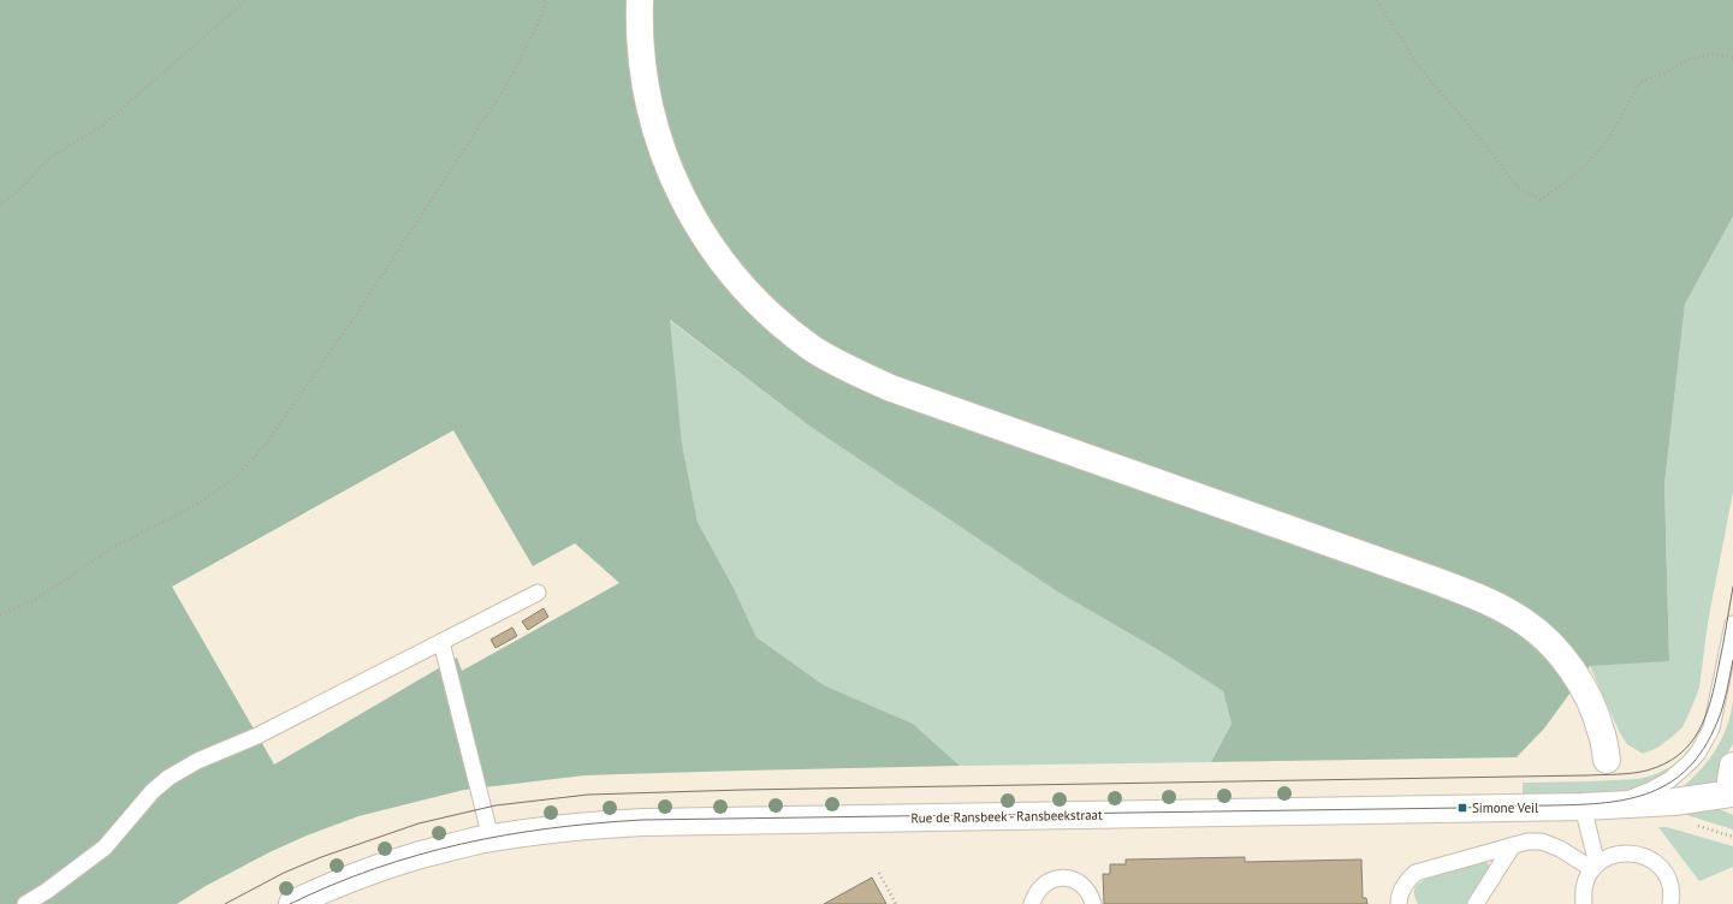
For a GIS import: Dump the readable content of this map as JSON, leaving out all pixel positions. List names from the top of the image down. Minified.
{"streets":{"street":["Rue de Ransbeek - Ransbeekstraat"]},"places":{"transit":["Simone Veil"]}}
